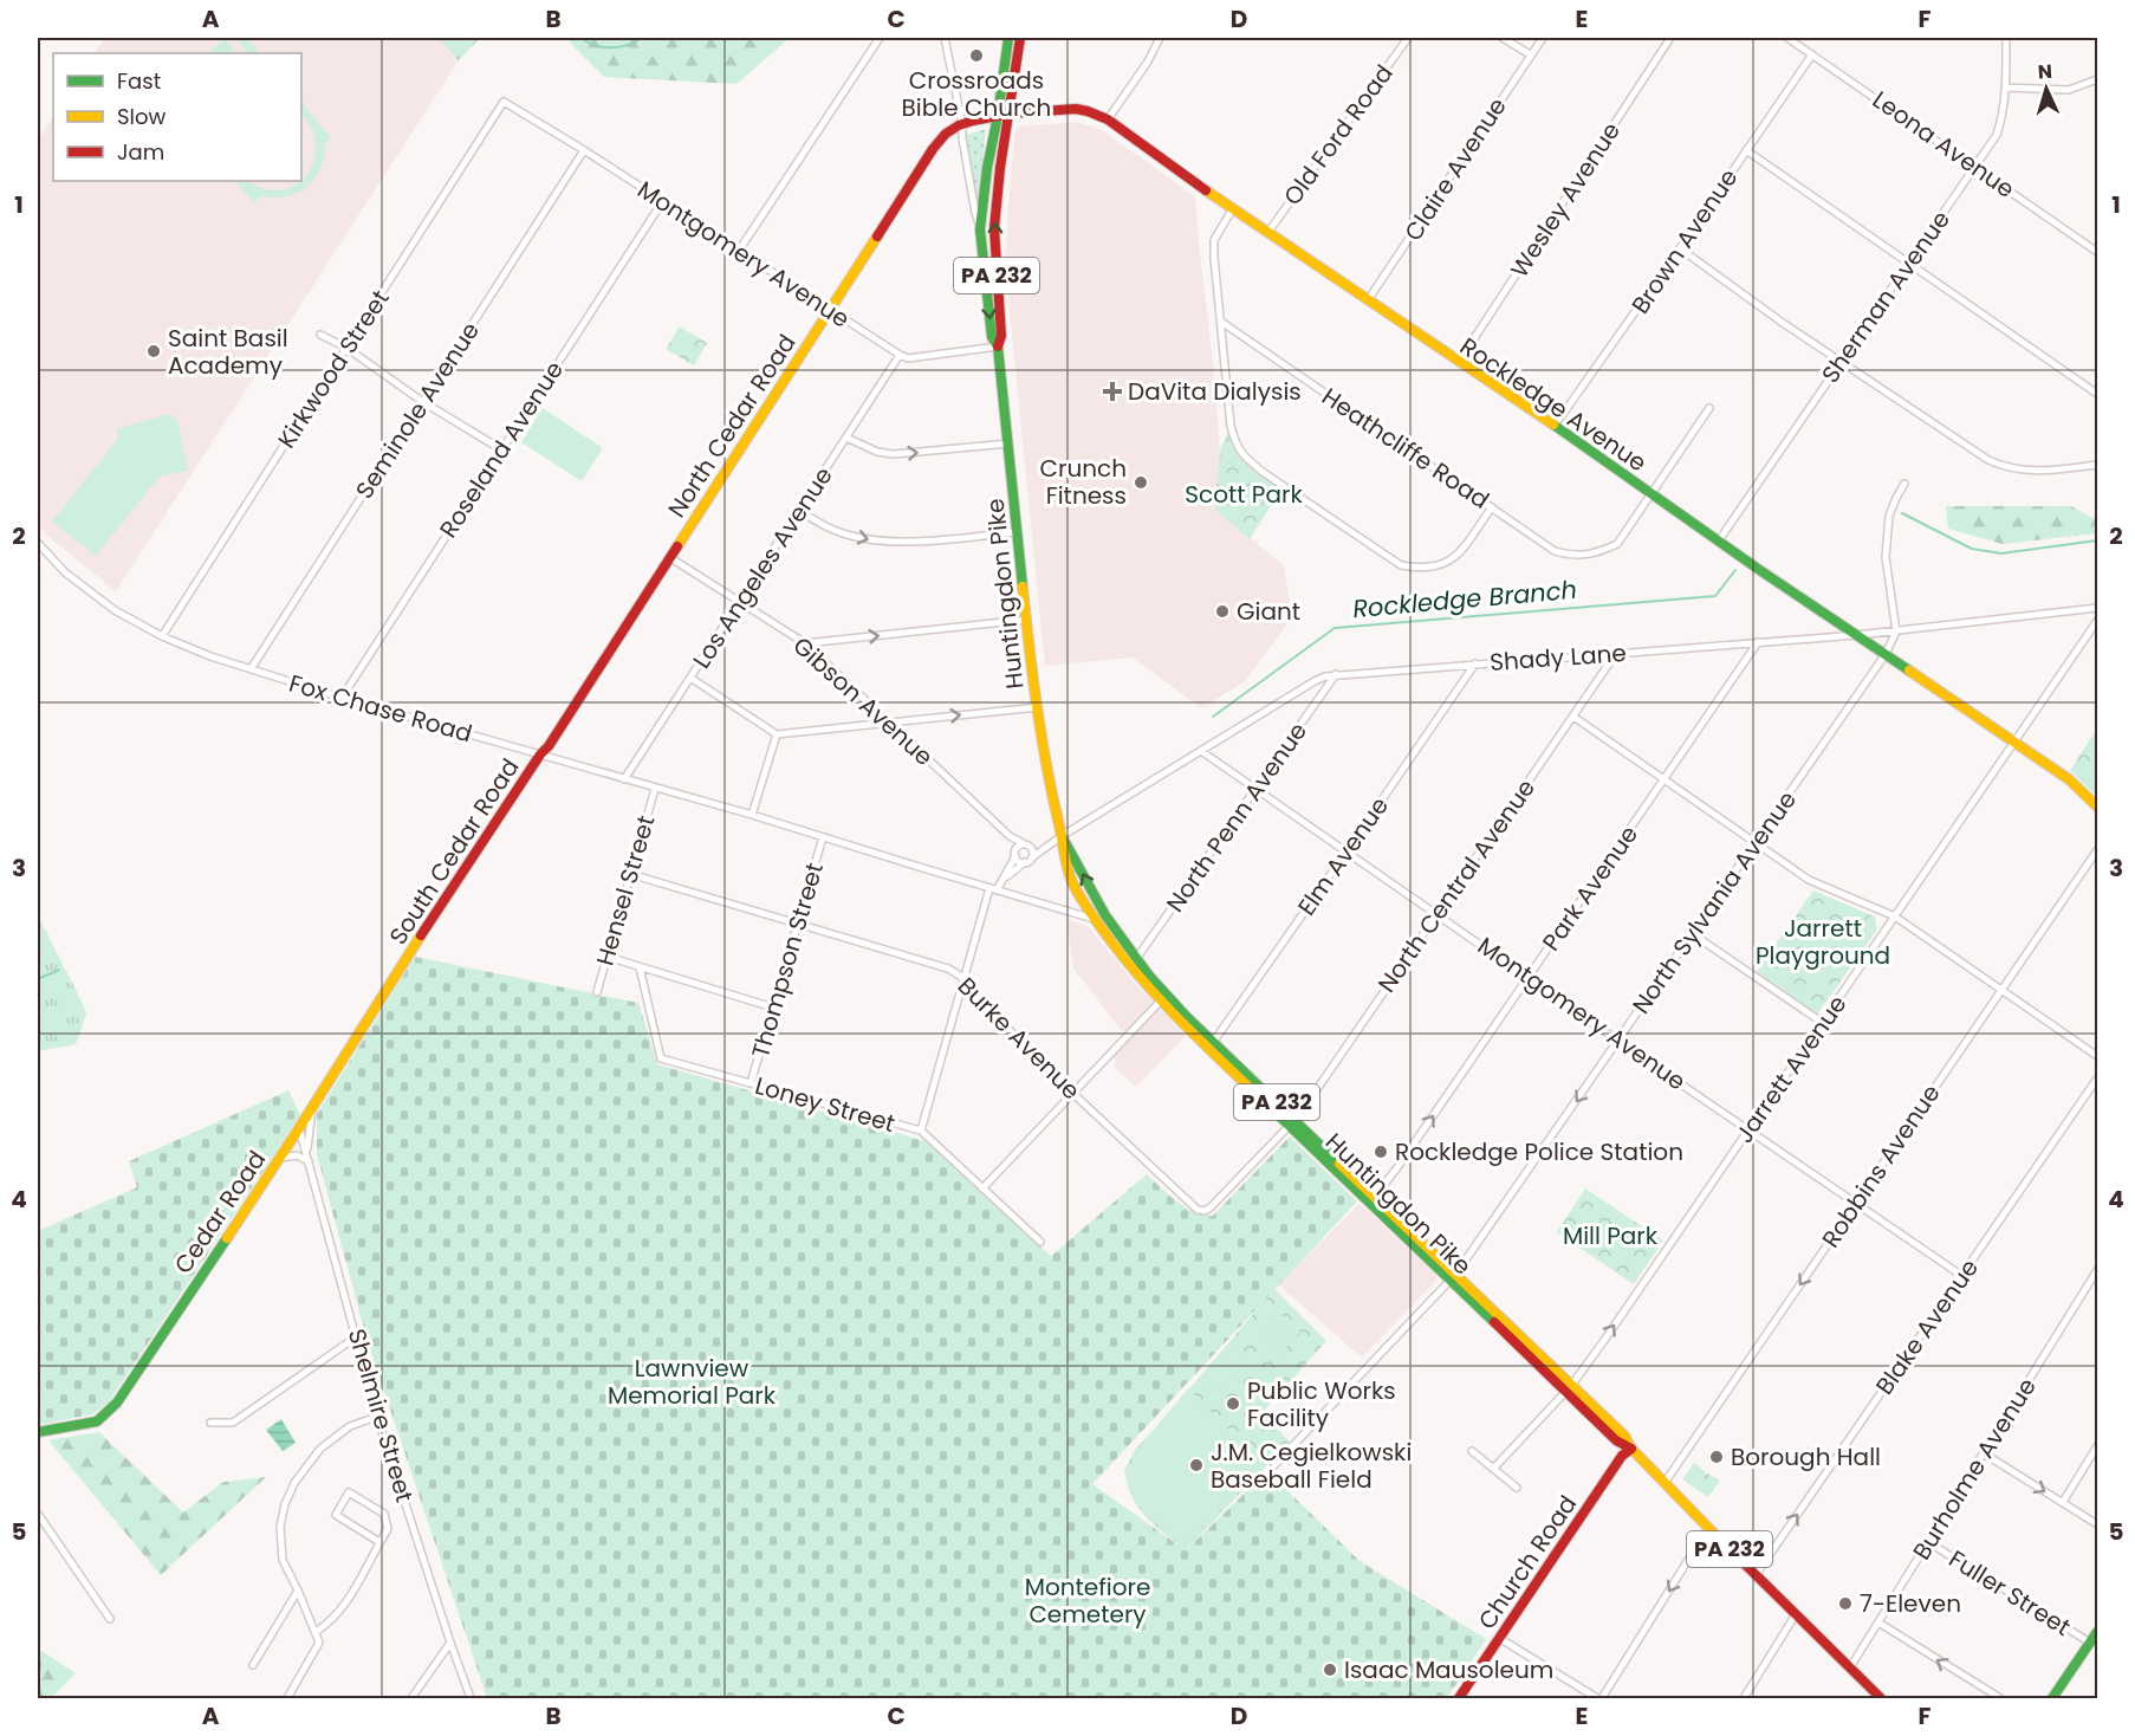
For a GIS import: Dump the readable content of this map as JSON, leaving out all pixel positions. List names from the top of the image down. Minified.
{"streets":{"street":["Old Ford Road","Leona Avenue","Claire Avenue","Wesley Avenue","Brown Avenue","Montgomery Avenue","PA 232","Sherman Avenue","Kirkwood Street","Rockledge Avenue","Seminole Avenue","North Cedar Road","Heathcliffe Road","Roseland Avenue","Los Angeles Avenue","Huntingdon Pike","Shady Lane","Gibson Avenue","Fox Chase Road","North Penn Avenue","South Cedar Road","Elm Avenue","North Central Avenue","Park Avenue","Hensel Street","North Sylvania Avenue","Thompson Street","Burke Avenue","Jarrett Avenue","Loney Street","Robbins Avenue","Cedar Road","Blake Avenue","Shelmire Street","Burholme Avenue","Church Road","Fuller Street"]},"crossings":[["Old Ford Road","Rockledge Avenue"],["Leona Avenue","Brown Avenue"],["Leona Avenue","Sherman Avenue"],["Claire Avenue","Rockledge Avenue"],["Wesley Avenue","Rockledge Avenue"],["Brown Avenue","Rockledge Avenue"],["Montgomery Avenue","Kirkwood Street"],["Montgomery Avenue","Seminole Avenue"],["Montgomery Avenue","North Cedar Road"],["Montgomery Avenue","Roseland Avenue"],["Montgomery Avenue","Los Angeles Avenue"],["Montgomery Avenue","Shady Lane"],["Montgomery Avenue","North Penn Avenue"],["Montgomery Avenue","Elm Avenue"],["Montgomery Avenue","North Central Avenue"],["Montgomery Avenue","Park Avenue"],["Montgomery Avenue","North Sylvania Avenue"],["Montgomery Avenue","Jarrett Avenue"],["Montgomery Avenue","Robbins Avenue"],["Montgomery Avenue","Blake Avenue"],["PA 232","Huntingdon Pike"],["PA 232","Burholme Avenue"],["Sherman Avenue","Rockledge Avenue"],["Kirkwood Street","Fox Chase Road"],["Rockledge Avenue","North Cedar Road"],["Rockledge Avenue","Heathcliffe Road"],["Rockledge Avenue","Huntingdon Pike"],["Rockledge Avenue","Shady Lane"],["Rockledge Avenue","North Sylvania Avenue"],["Rockledge Avenue","Jarrett Avenue"],["Seminole Avenue","Fox Chase Road"],["North Cedar Road","Gibson Avenue"],["North Cedar Road","Fox Chase Road"],["North Cedar Road","South Cedar Road"],["Roseland Avenue","Fox Chase Road"],["Los Angeles Avenue","Gibson Avenue"],["Los Angeles Avenue","Fox Chase Road"],["Huntingdon Pike","Shady Lane"],["Huntingdon Pike","Fox Chase Road"],["Huntingdon Pike","North Penn Avenue"],["Huntingdon Pike","Elm Avenue"],["Huntingdon Pike","North Central Avenue"],["Huntingdon Pike","Park Avenue"],["Huntingdon Pike","North Sylvania Avenue"],["Huntingdon Pike","Jarrett Avenue"],["Huntingdon Pike","Robbins Avenue"],["Huntingdon Pike","Blake Avenue"],["Huntingdon Pike","Church Road"],["Shady Lane","North Penn Avenue"],["Shady Lane","Elm Avenue"],["Shady Lane","North Central Avenue"],["Shady Lane","Park Avenue"],["Shady Lane","North Sylvania Avenue"],["Fox Chase Road","South Cedar Road"],["Fox Chase Road","Hensel Street"],["Fox Chase Road","Thompson Street"],["South Cedar Road","Cedar Road"],["North Central Avenue","Burke Avenue"],["Hensel Street","Burke Avenue"],["Thompson Street","Burke Avenue"],["Thompson Street","Loney Street"],["Cedar Road","Shelmire Street"],["Burholme Avenue","Fuller Street"]],"one_way":["Park Avenue","Robbins Avenue","Blake Avenue"],"water":["Rockledge Branch"],"parks":["Scott Park","Jarrett Playground","Mill Park","Lawnview Memorial Park","Montefiore Cemetery"],"places":{"other":["Crossroads Bible Church","Saint Basil Academy","Crunch Fitness","Giant","Rockledge Police Station","Public Works Facility","Borough Hall","J.M. Cegielkowski Baseball Field","7-Eleven","Isaac Mausoleum"],"health":["DaVita Dialysis"]},"legend":["Fast","Slow","Jam"],"north":"top","grid":{"columns":["A","B","C","D","E","F"],"rows":["1","2","3","4","5"]}}
